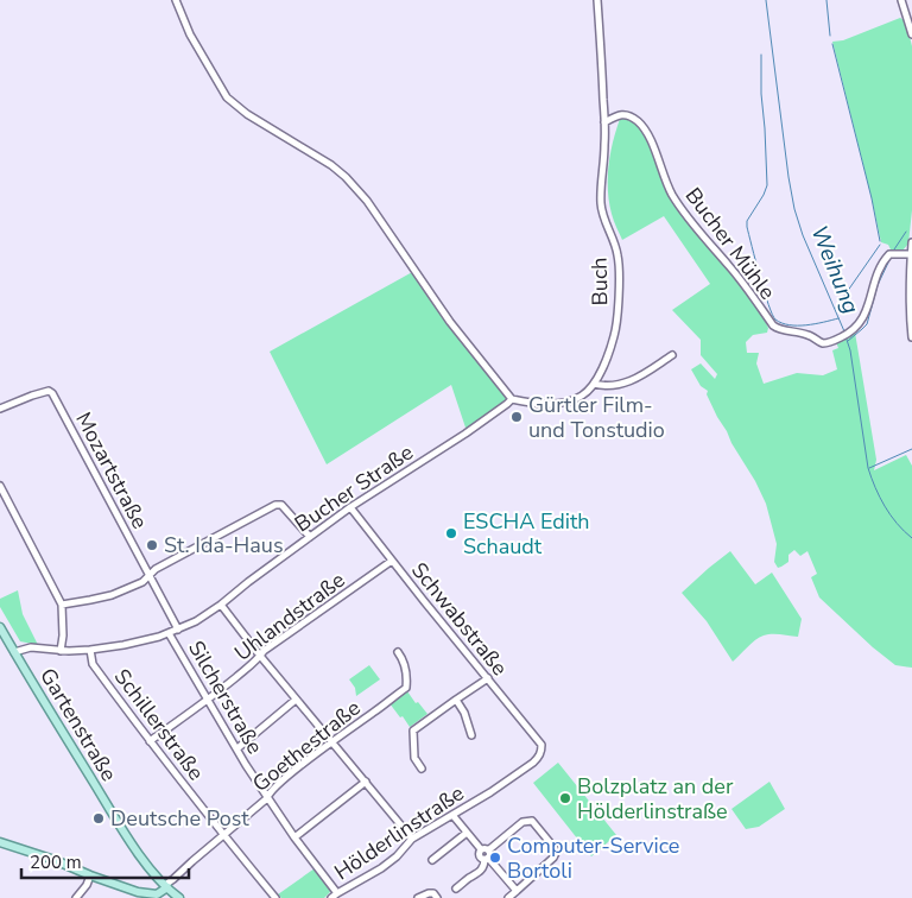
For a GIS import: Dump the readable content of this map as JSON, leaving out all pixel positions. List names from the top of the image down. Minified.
{"streets":{"main road":["Gartenstraße"],"street":["Bucher Mühle","Buch","Mozartstraße","Bucher Straße","Uhlandstraße","Schwabstraße","Silcherstraße","Schillerstraße","Goethestraße","Hölderlinstraße"]},"crossings":[["Bucher Mühle","Buch"],["Mozartstraße","Bucher Straße"],["Bucher Straße","Schwabstraße"],["Bucher Straße","Silcherstraße"],["Bucher Straße","Gartenstraße"],["Bucher Straße","Schillerstraße"],["Uhlandstraße","Schwabstraße"],["Uhlandstraße","Silcherstraße"],["Uhlandstraße","Schillerstraße"],["Schwabstraße","Hölderlinstraße"],["Silcherstraße","Goethestraße"],["Silcherstraße","Hölderlinstraße"],["Gartenstraße","Goethestraße"],["Schillerstraße","Goethestraße"]],"water":["Weihung"],"places":["Gürtler Film- und Tonstudio","ESCHA Edith Schaudt","St. Ida-Haus","Bolzplatz an der Hölderlinstraße","Deutsche Post","Computer-Service Bortoli"],"scale_bar":"200 m"}
